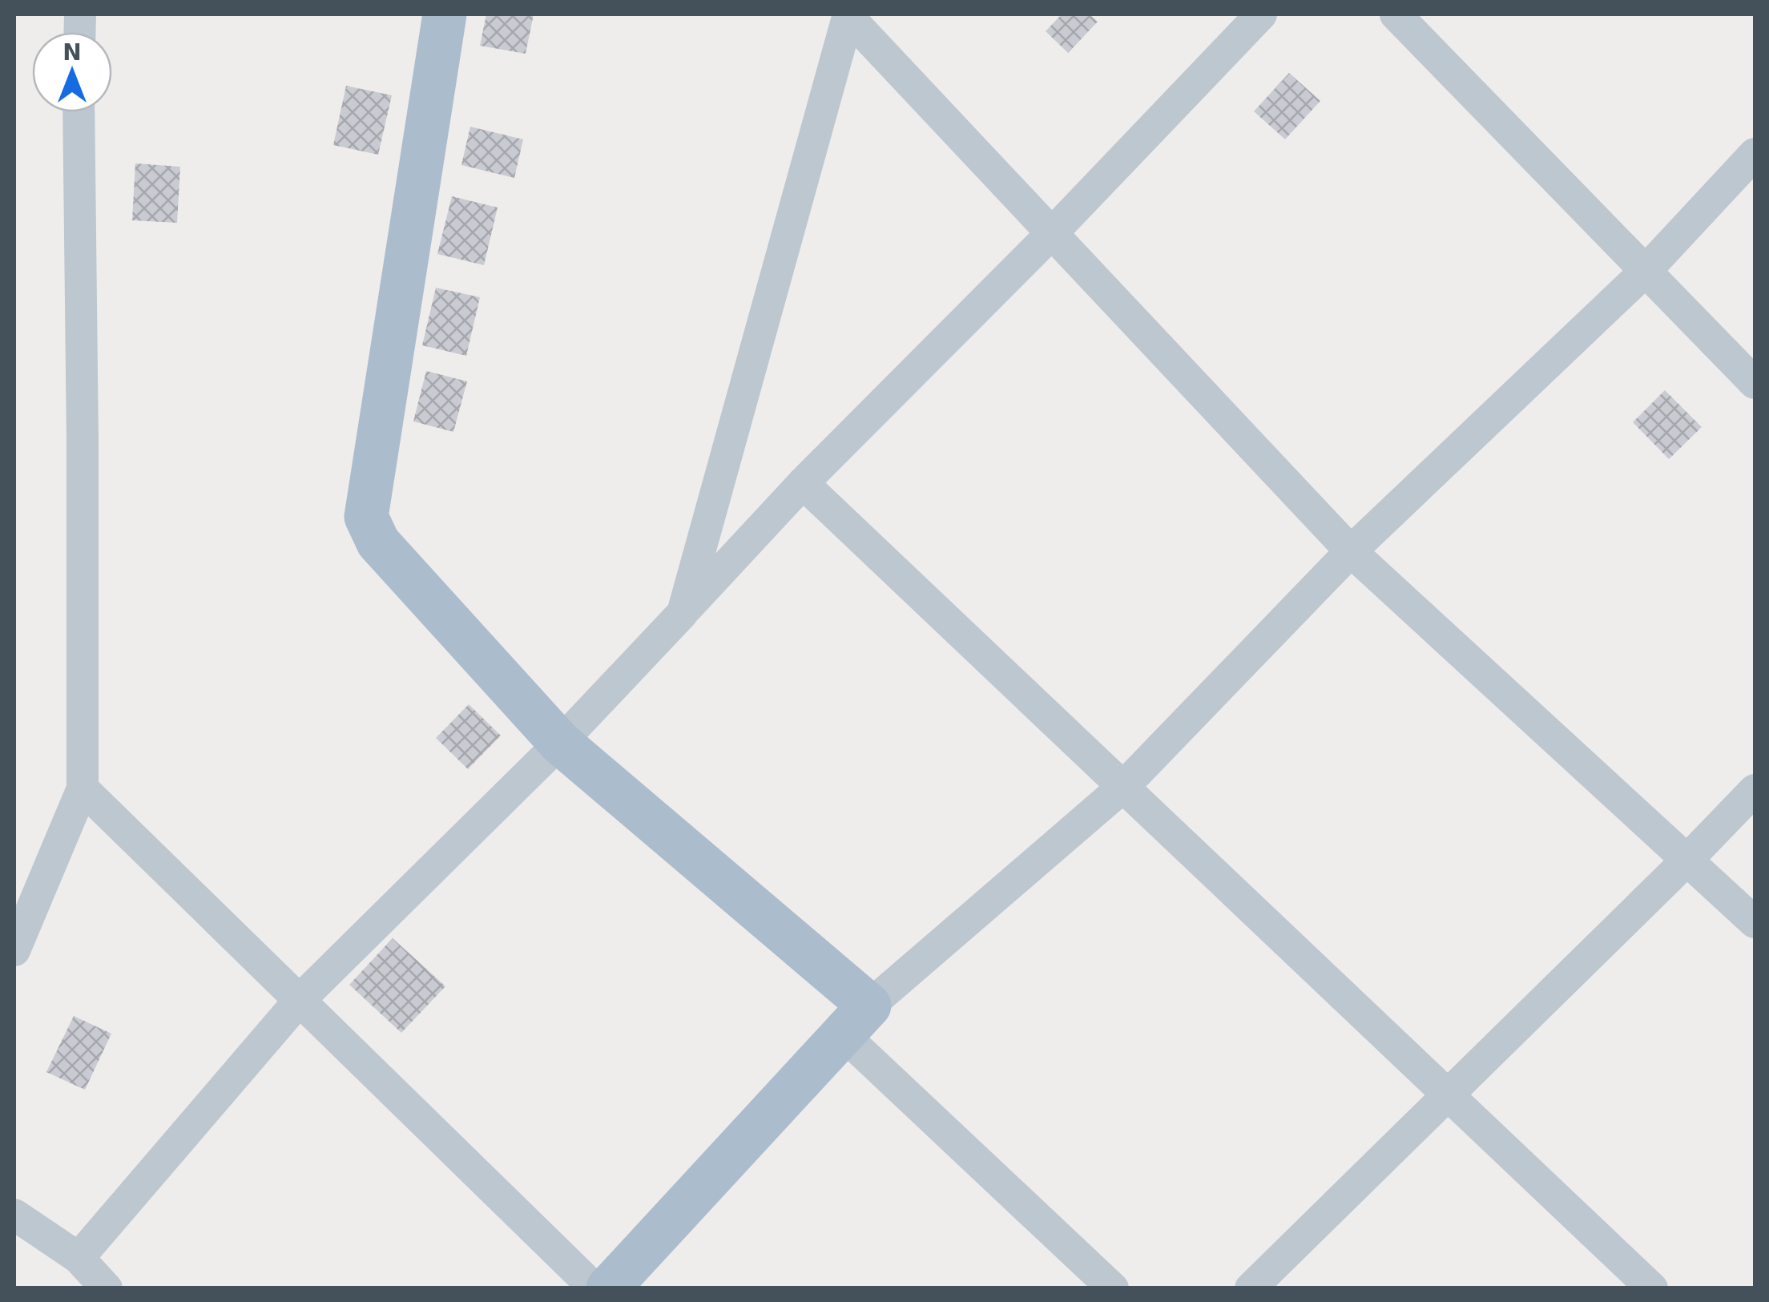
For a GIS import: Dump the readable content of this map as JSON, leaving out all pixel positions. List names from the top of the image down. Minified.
{"north":"top"}
